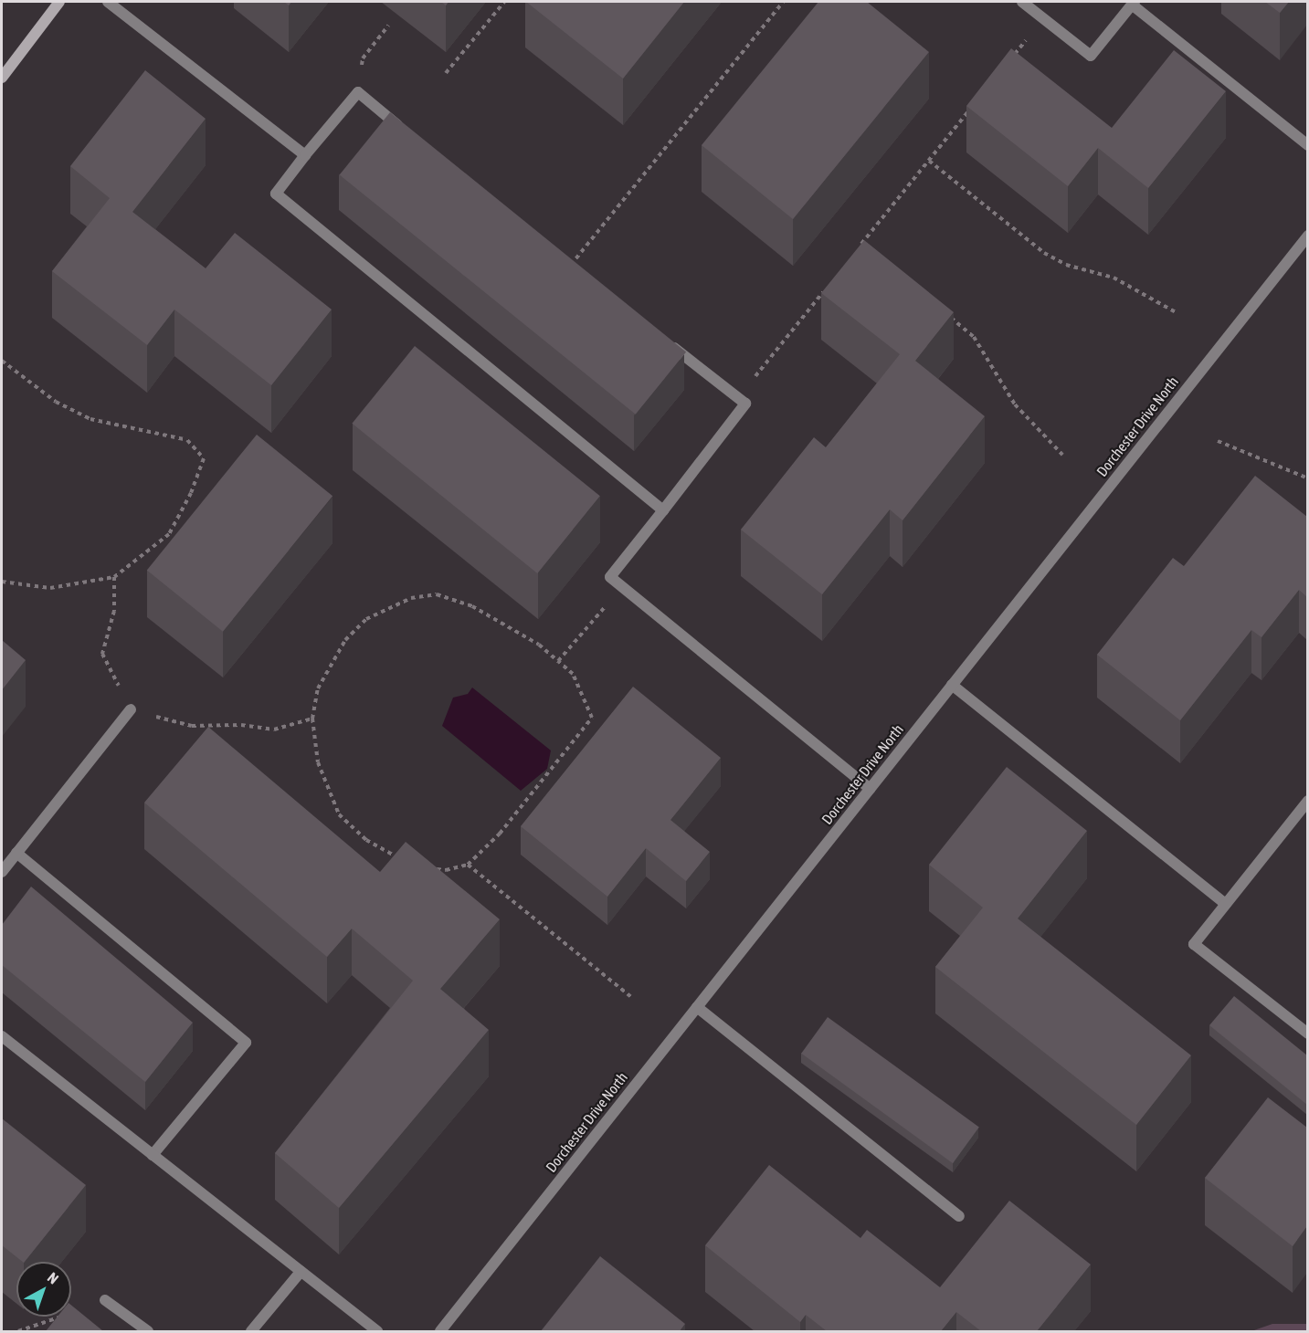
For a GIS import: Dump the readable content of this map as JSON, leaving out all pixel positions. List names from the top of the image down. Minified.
{"streets":{"street":["Dorchester Drive North"]},"north":"top right"}
